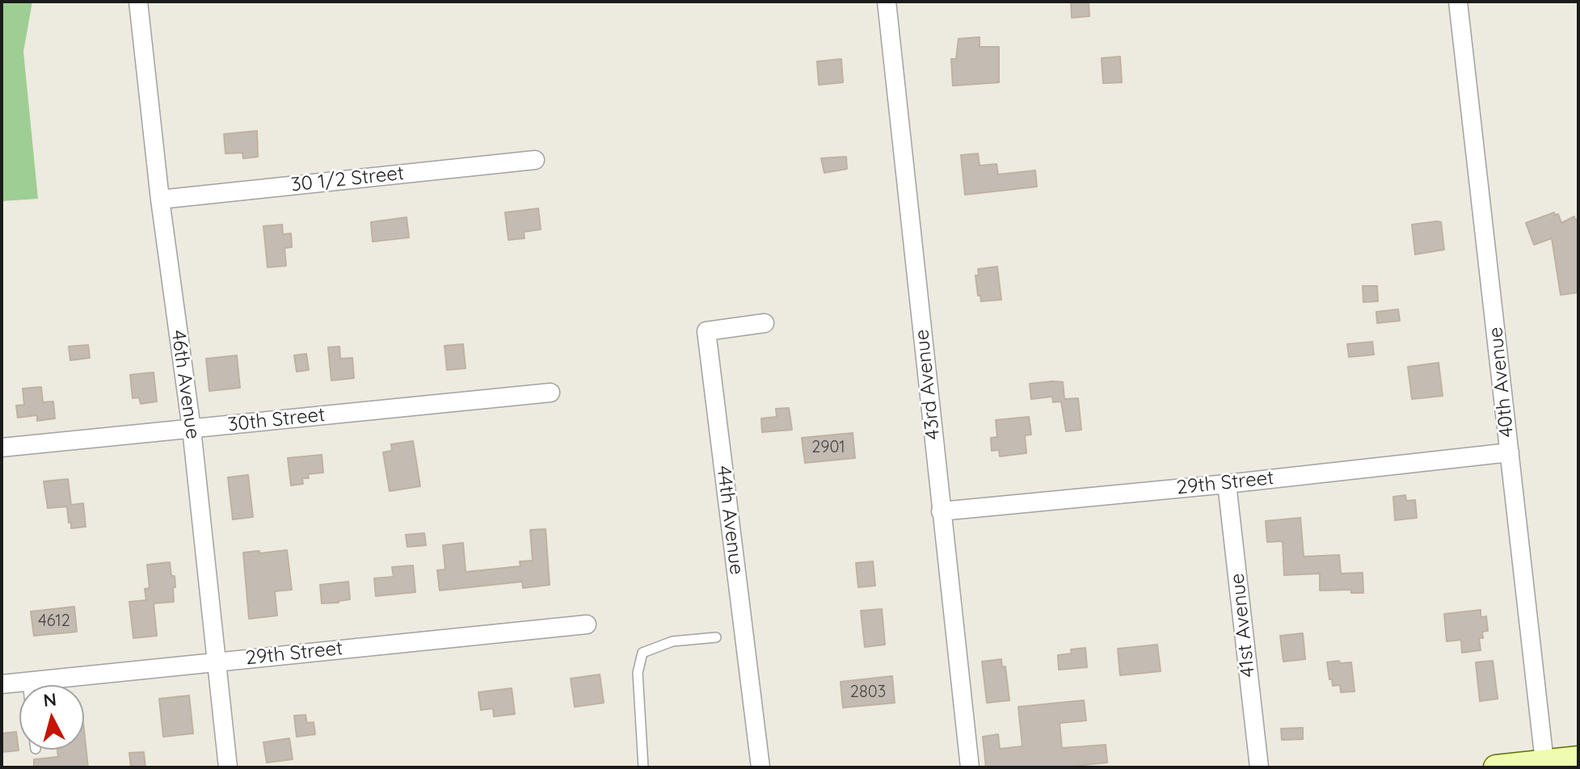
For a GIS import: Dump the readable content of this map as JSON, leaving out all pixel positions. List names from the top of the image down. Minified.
{"streets":{"street":["30 1/2 Street","40th Avenue","46th Avenue","43rd Avenue","30th Street","29th Street","44th Avenue","41st Avenue"]},"crossings":[["30 1/2 Street","46th Avenue"],["40th Avenue","29th Street"],["46th Avenue","30th Street"],["46th Avenue","29th Street"],["43rd Avenue","29th Street"],["29th Street","41st Avenue"]],"house_numbers":["2901","4612","2803"],"north":"top"}
